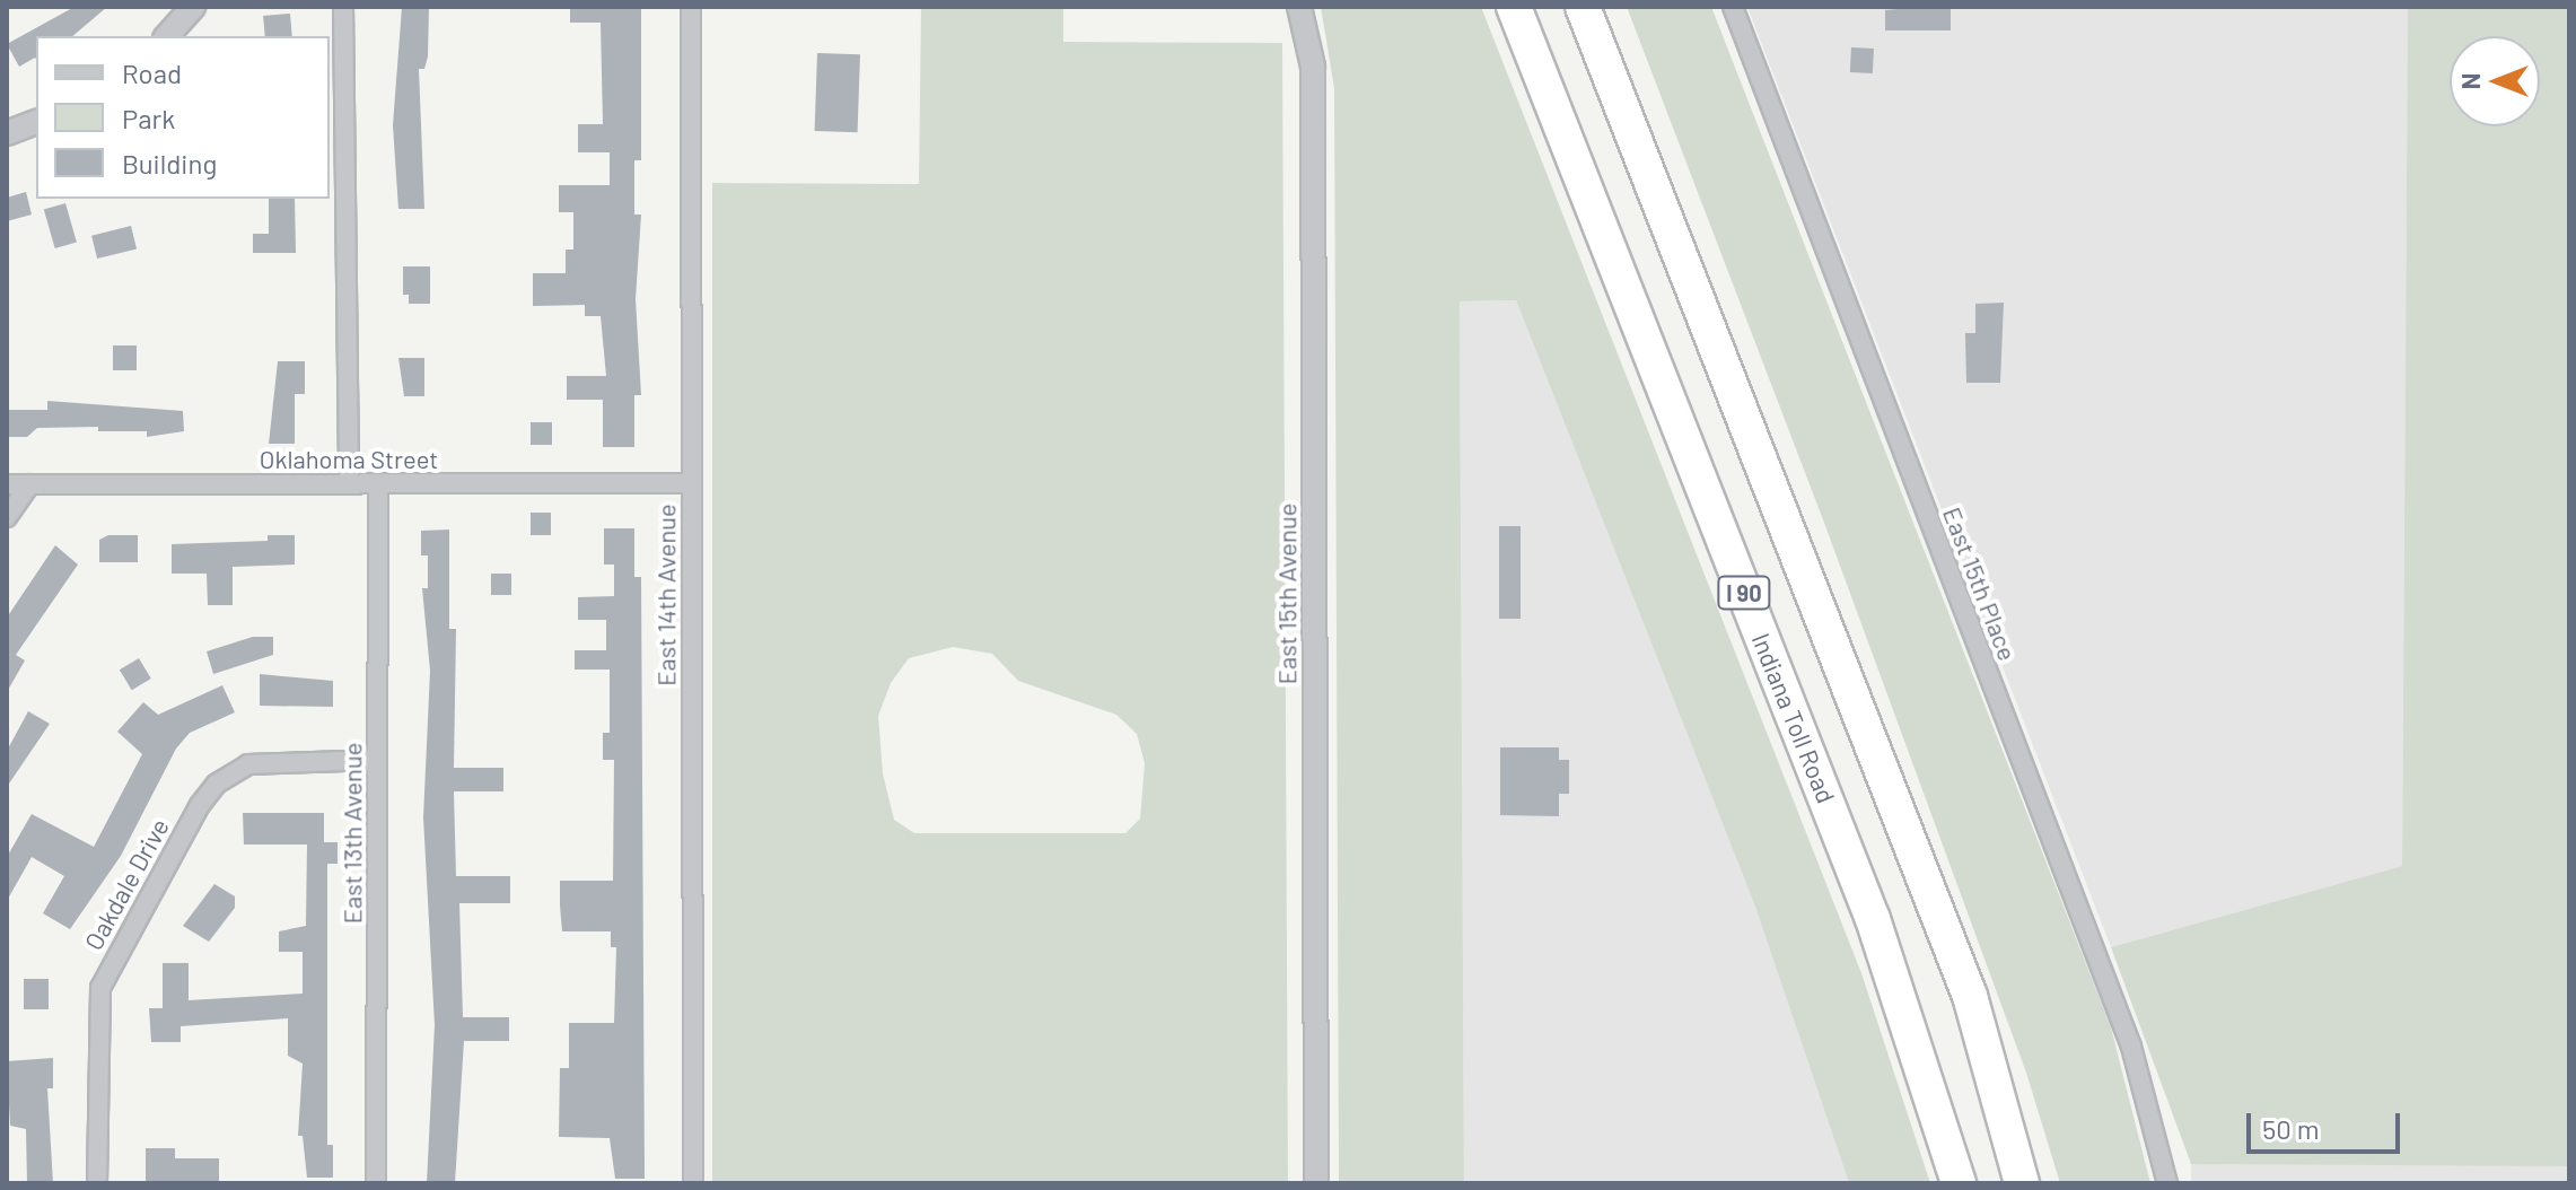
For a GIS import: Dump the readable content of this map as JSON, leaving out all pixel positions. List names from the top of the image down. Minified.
{"streets":{"highway":["I 90","Indiana Toll Road"],"street":["Oklahoma Street","East 15th Place","East 15th Avenue","East 14th Avenue","East 13th Avenue","Oakdale Drive"]},"crossings":[["Oklahoma Street","East 14th Avenue"],["Oklahoma Street","East 13th Avenue"],["East 13th Avenue","Oakdale Drive"]],"legend":["Road","Park","Building"],"scale_bar":"50 m","north":"left"}
